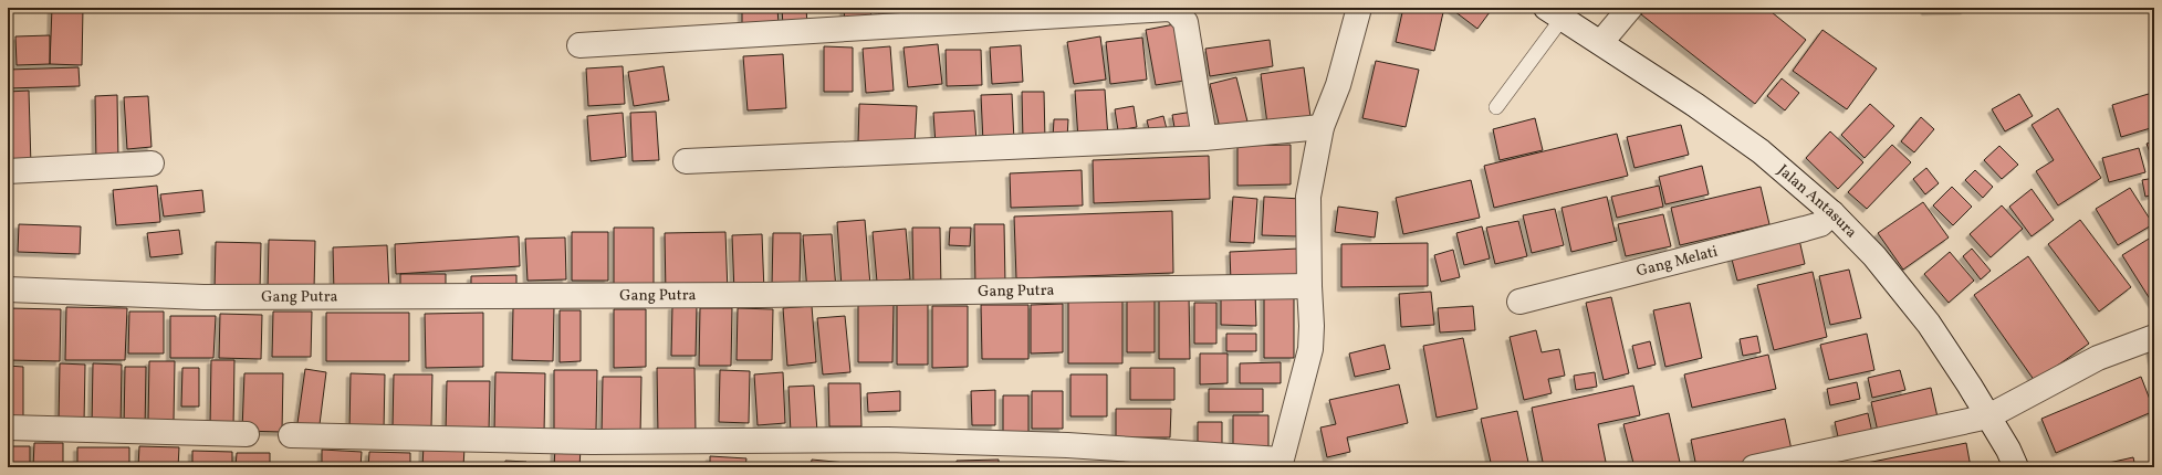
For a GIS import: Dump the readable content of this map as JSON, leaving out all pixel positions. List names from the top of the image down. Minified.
{"streets":{"street":["Jalan Antasura","Gang Melati","Gang Putra"]},"crossings":[["Jalan Antasura","Gang Melati"]]}
